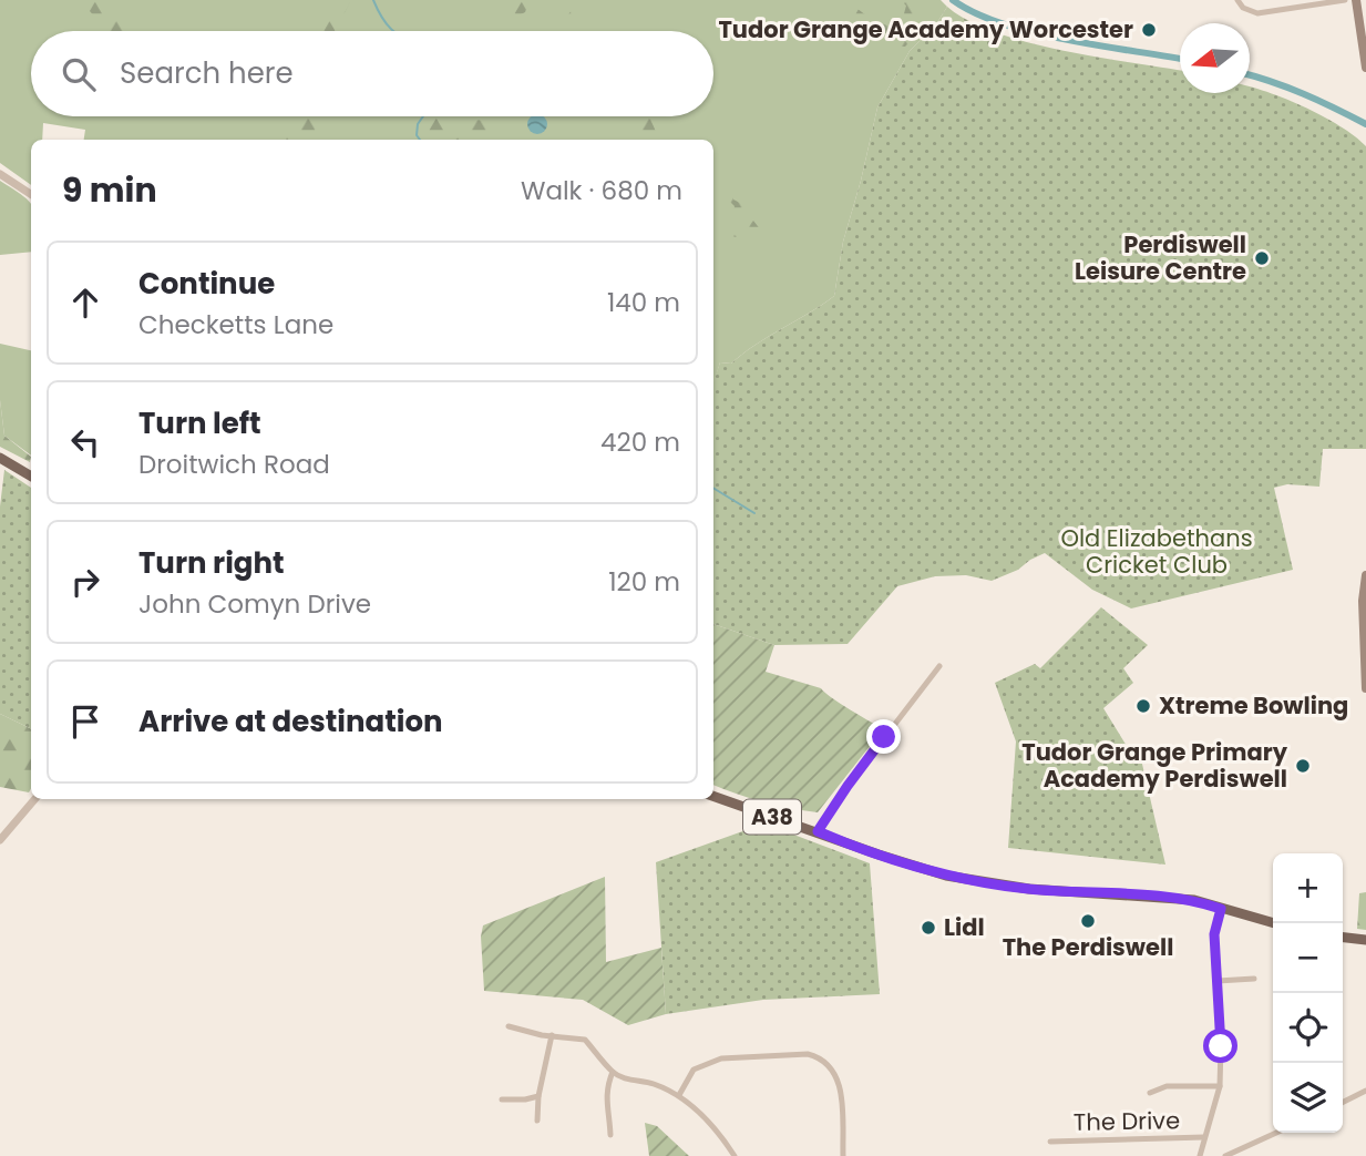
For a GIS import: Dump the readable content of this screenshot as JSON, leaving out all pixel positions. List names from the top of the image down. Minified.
{"streets":{"main road":["A38"],"street":["The Drive"]},"parks":["Old Elizabethans Cricket Club"],"places":["Tudor Grange Academy Worcester","Perdiswell Leisure Centre","Xtreme Bowling","Tudor Grange Primary Academy Perdiswell","The Perdiswell","Lidl"],"north":"left","page":{"search":"Search here","heading":["9 min","Walk · 680 m"],"list":[["Continue","Checketts Lane","140 m"],["Turn left","Droitwich Road","420 m"],["Turn right","John Comyn Drive","120 m"],"Arrive at destination"],"map_buttons":["+","−"]}}
